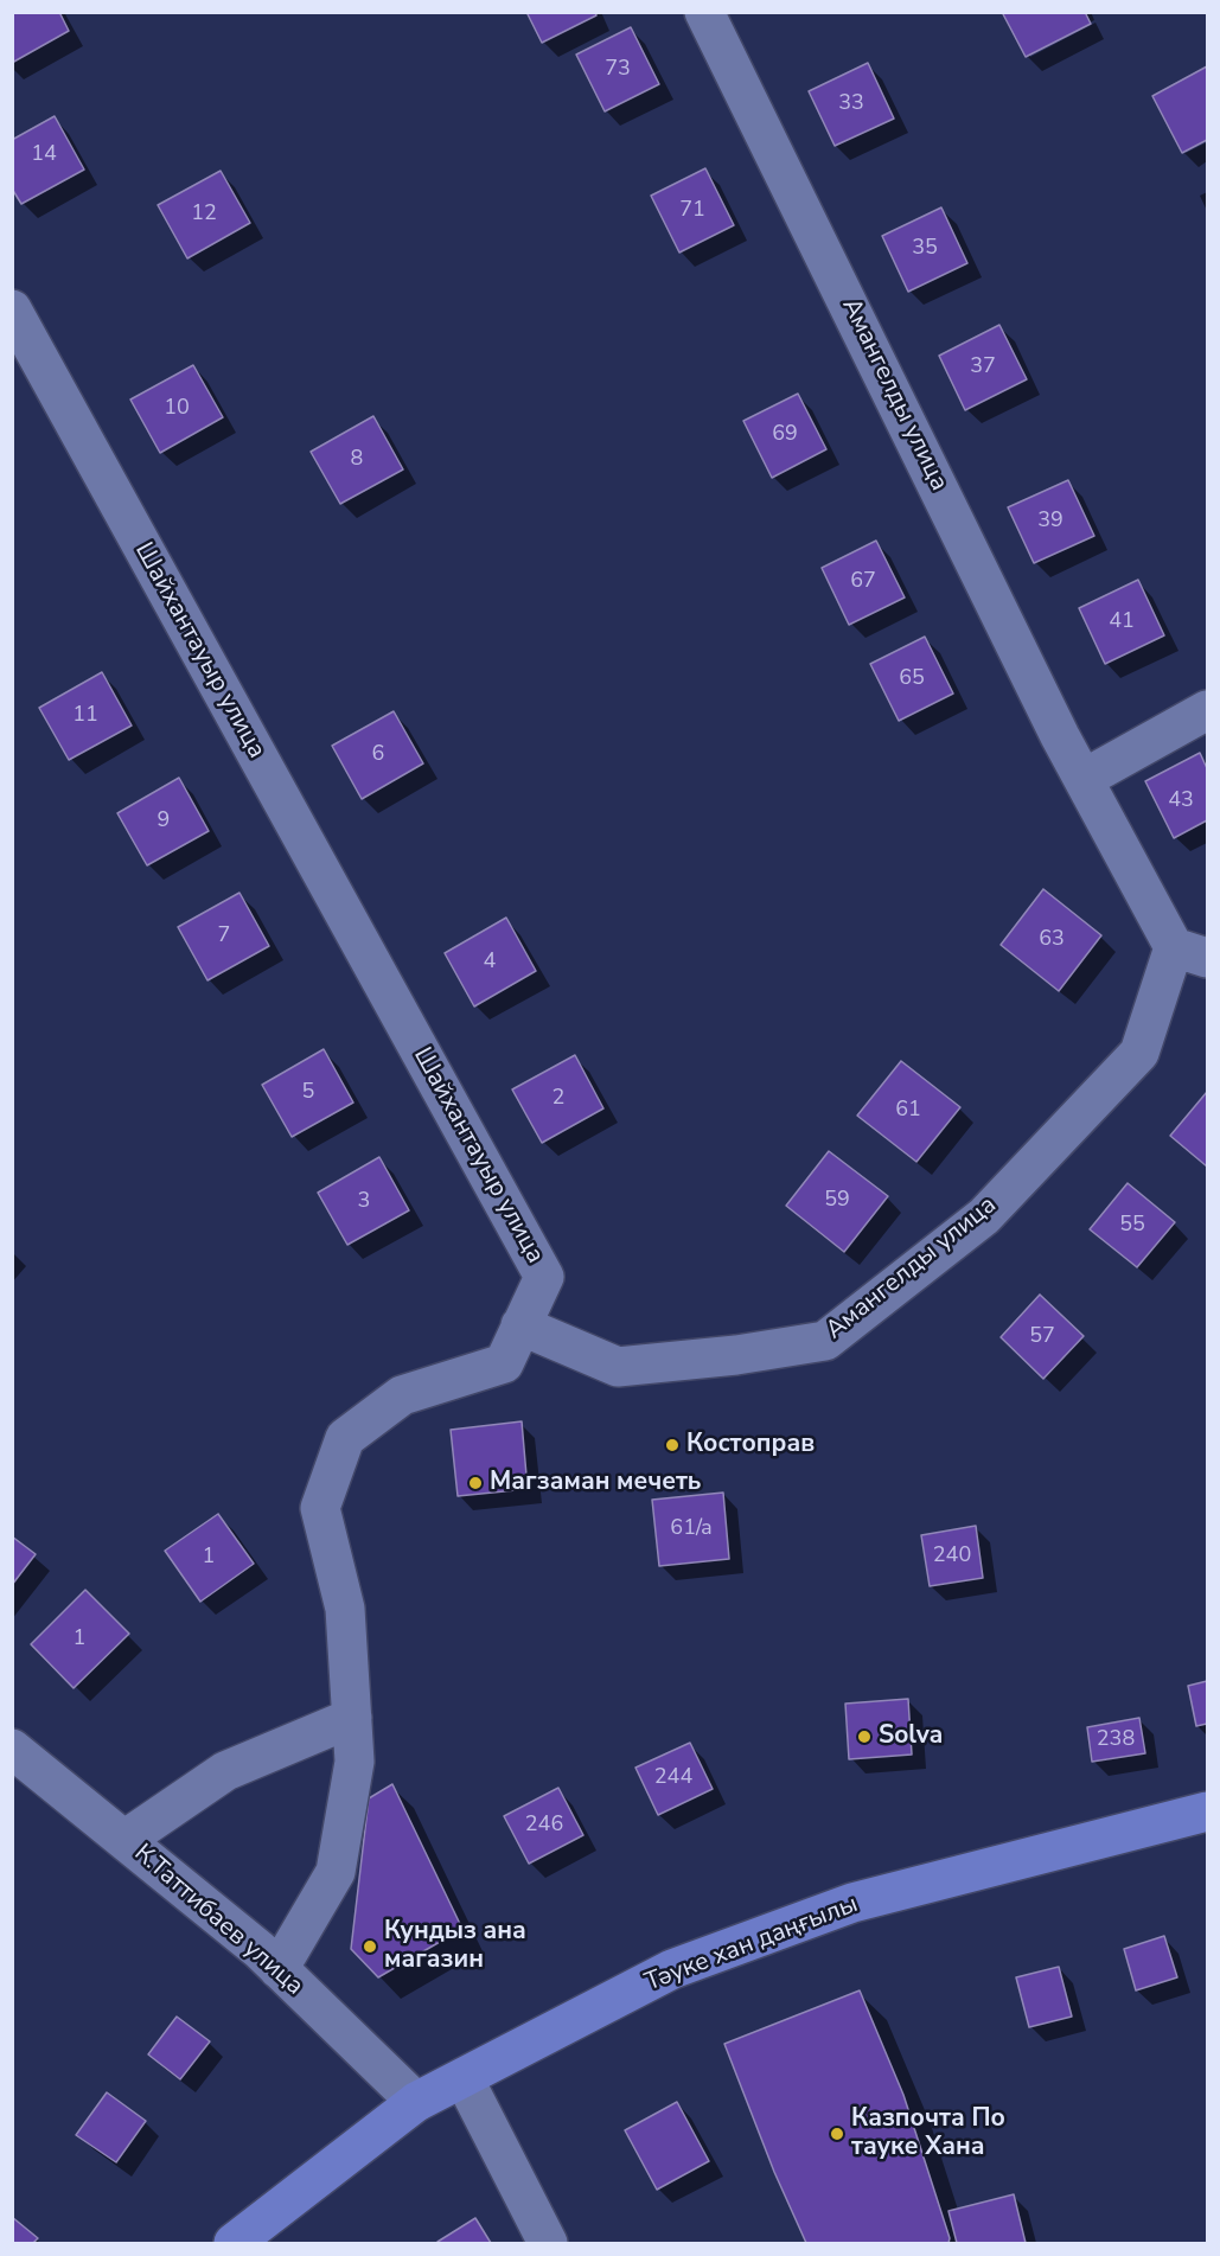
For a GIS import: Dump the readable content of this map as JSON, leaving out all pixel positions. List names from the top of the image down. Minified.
{"streets":{"main road":["Тәуке хан даңғылы"],"street":["Амангелды улица","Шайхантауыр улица","К.Таттибаев улица"]},"crossings":[["Амангелды улица","Шайхантауыр улица"],["Шайхантауыр улица","К.Таттибаев улица"],["К.Таттибаев улица","Тәуке хан даңғылы"]],"places":["Костоправ","Магзаман мечеть","Solva","Кундыз ана магазин","Казпочта По тауке Хана"],"house_numbers":["73","33","14","71","12","35","37","10","69","8","39","67","41","65","11","6","43","9","7","63","4","5","2","61","59","3","55","57","61/а","240","1","1","238","244","246"]}
